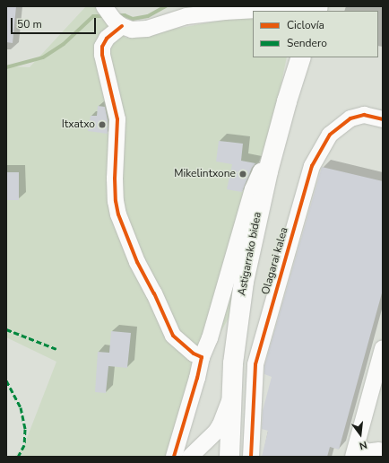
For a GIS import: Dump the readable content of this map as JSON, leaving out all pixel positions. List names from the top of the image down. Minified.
{"streets":{"main road":["Astigarrako bidea"],"street":["Olagarai kalea"]},"places":["Itxatxo","Mikelintxone"],"legend":["Ciclovía","Sendero"],"scale_bar":"50 m","north":"bottom"}
